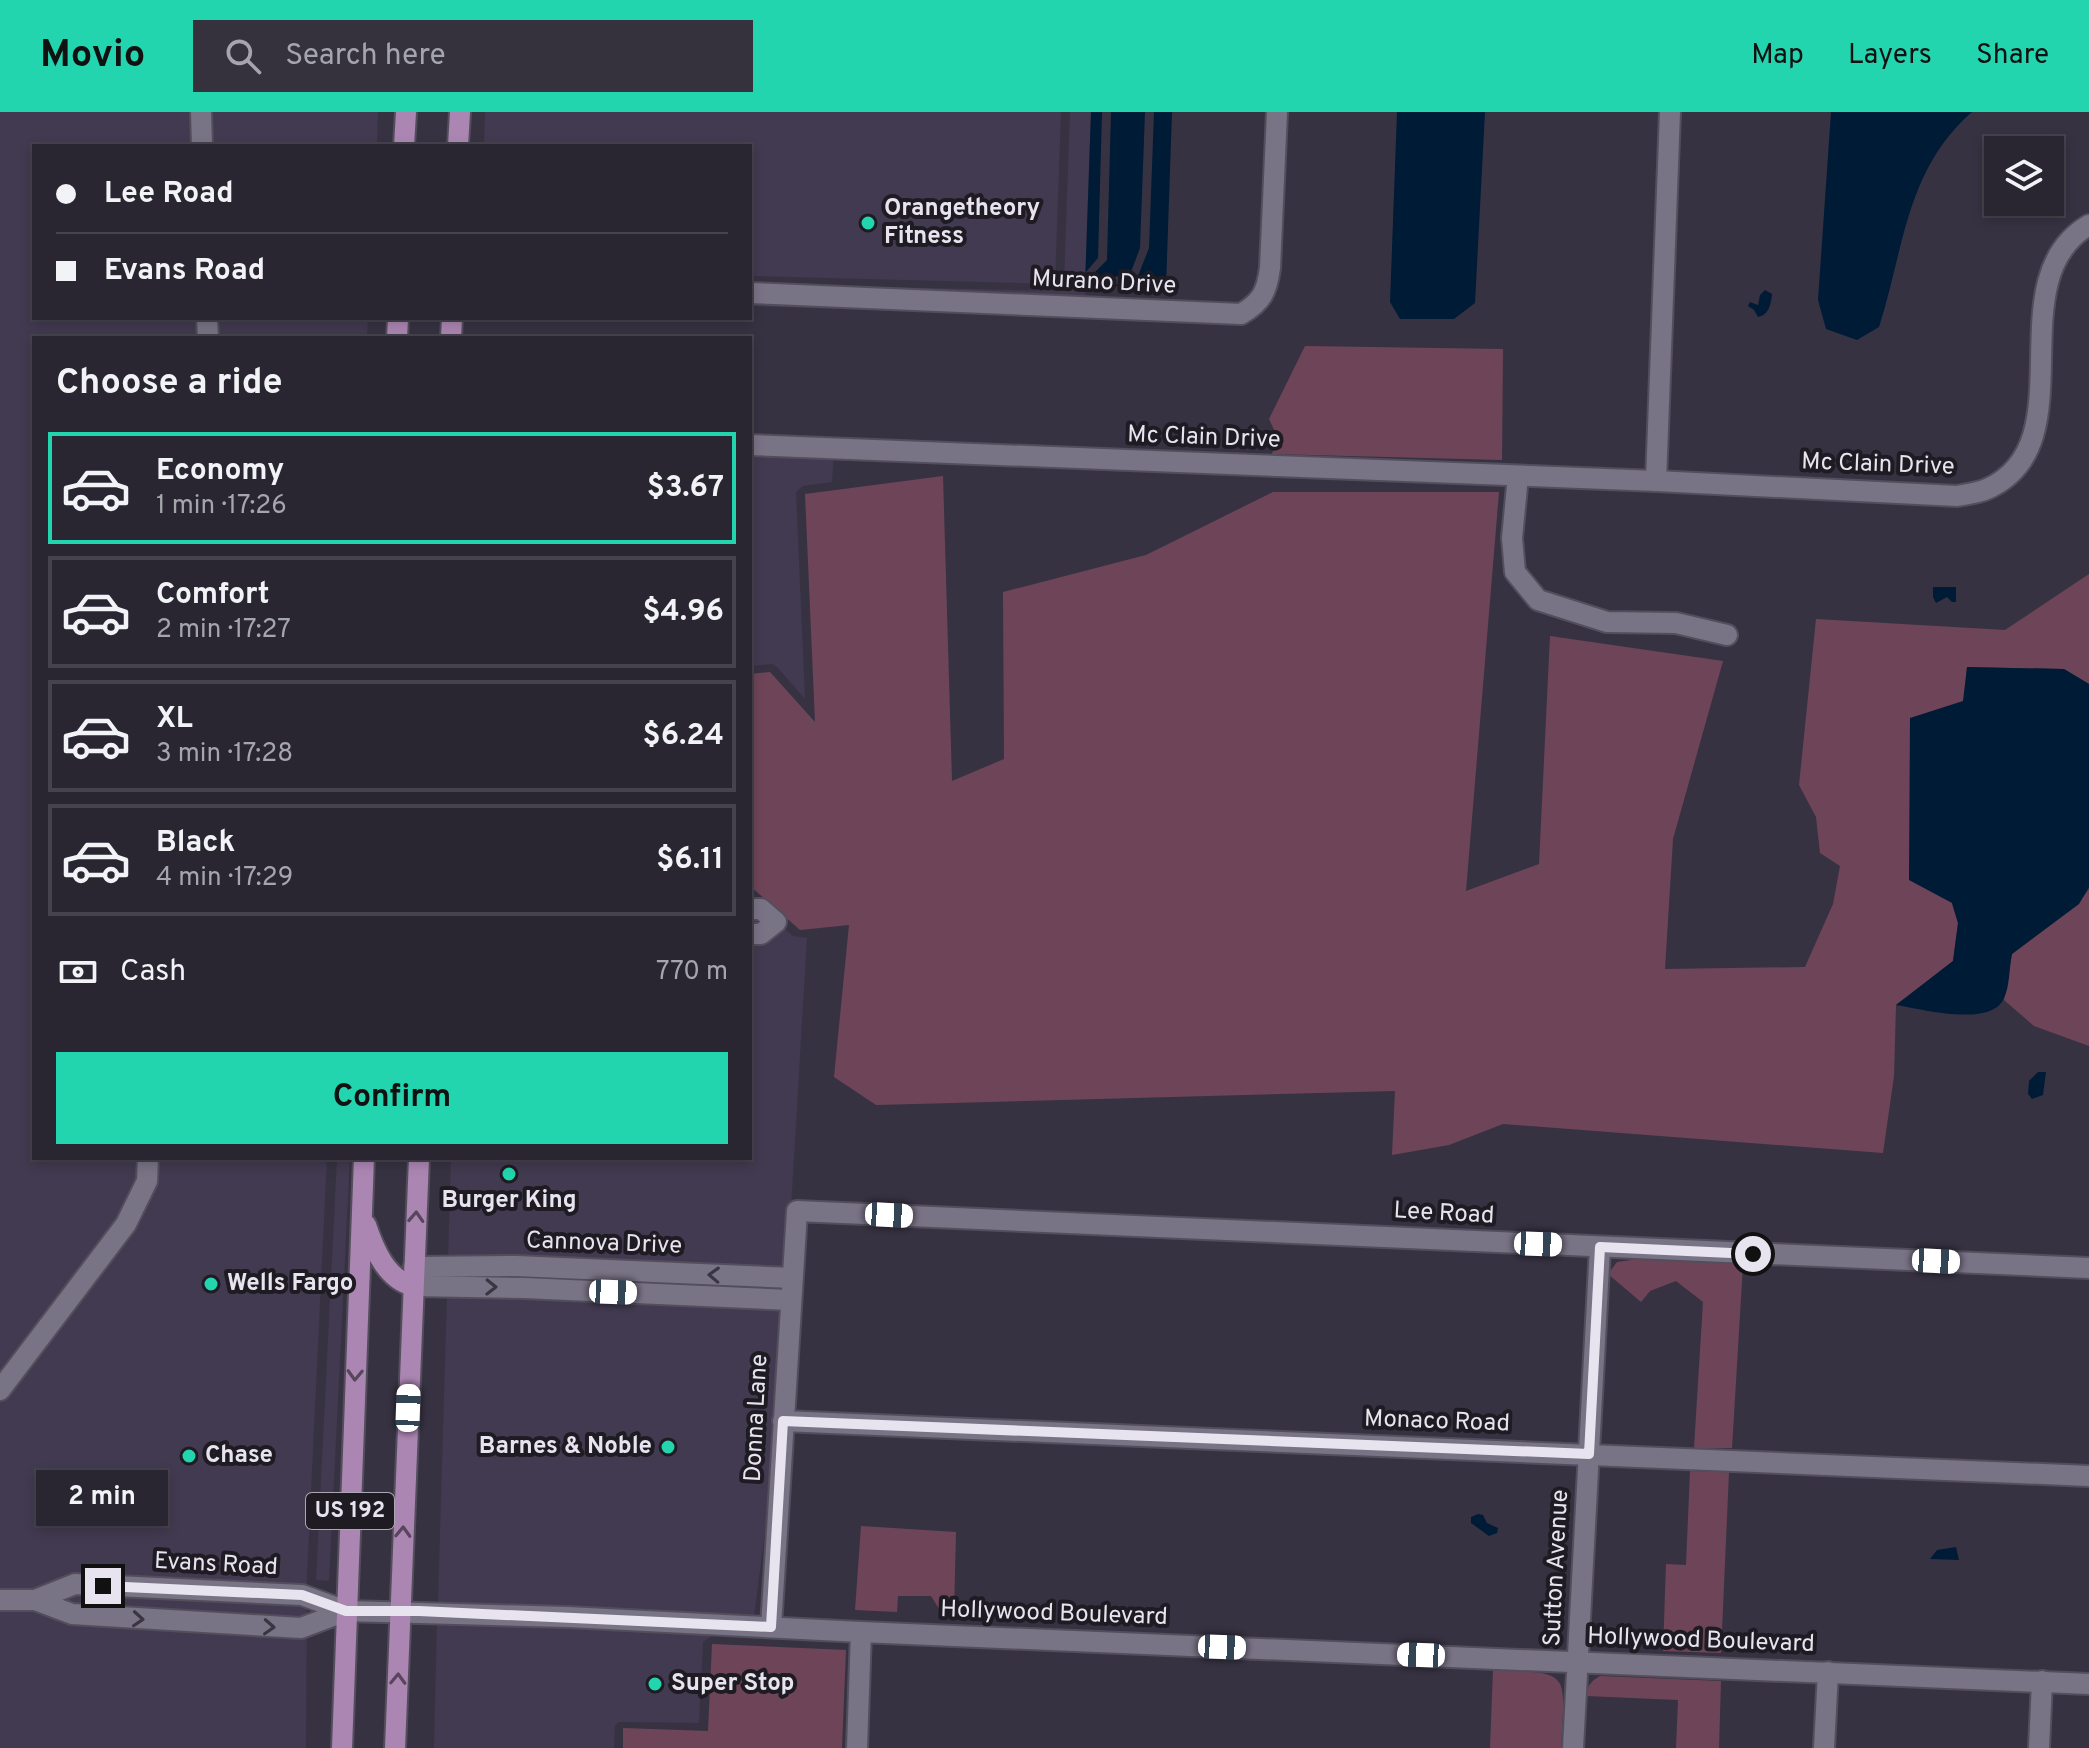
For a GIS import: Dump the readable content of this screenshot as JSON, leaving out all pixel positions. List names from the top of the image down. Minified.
{"streets":{"main road":["US 192"],"street":["Murano Drive","Mc Clain Drive","Lee Road","Cannova Drive","Donna Lane","Monaco Road","Evans Road","Sutton Avenue","Hollywood Boulevard"]},"crossings":[["Lee Road","Donna Lane"],["Lee Road","Sutton Avenue"],["Cannova Drive","Donna Lane"],["Cannova Drive","US 192"],["Donna Lane","Monaco Road"],["Donna Lane","Hollywood Boulevard"],["Monaco Road","Sutton Avenue"],["US 192","Evans Road"],["US 192","Hollywood Boulevard"],["Evans Road","Hollywood Boulevard"],["Sutton Avenue","Hollywood Boulevard"]],"places":["Orangetheory Fitness","Burger King","Wells Fargo","Barnes & Noble","Chase","Super Stop"],"page":{"header":"Movio","search":"Search here","nav":["Map","Layers","Share"],"banner":["Lee Road","Evans Road"],"heading":"Choose a ride","list":[{"name":"Economy","note":"1 min · 17:26","value":"$3.67"},{"name":"Comfort","note":"2 min · 17:27","value":"$4.96"},{"name":"XL","note":"3 min · 17:28","value":"$6.24"},{"name":"Black","note":"4 min · 17:29","value":"$6.11"}],"pay":["Cash","770 m"],"buttons":"Confirm","bubble":"2 min"}}
